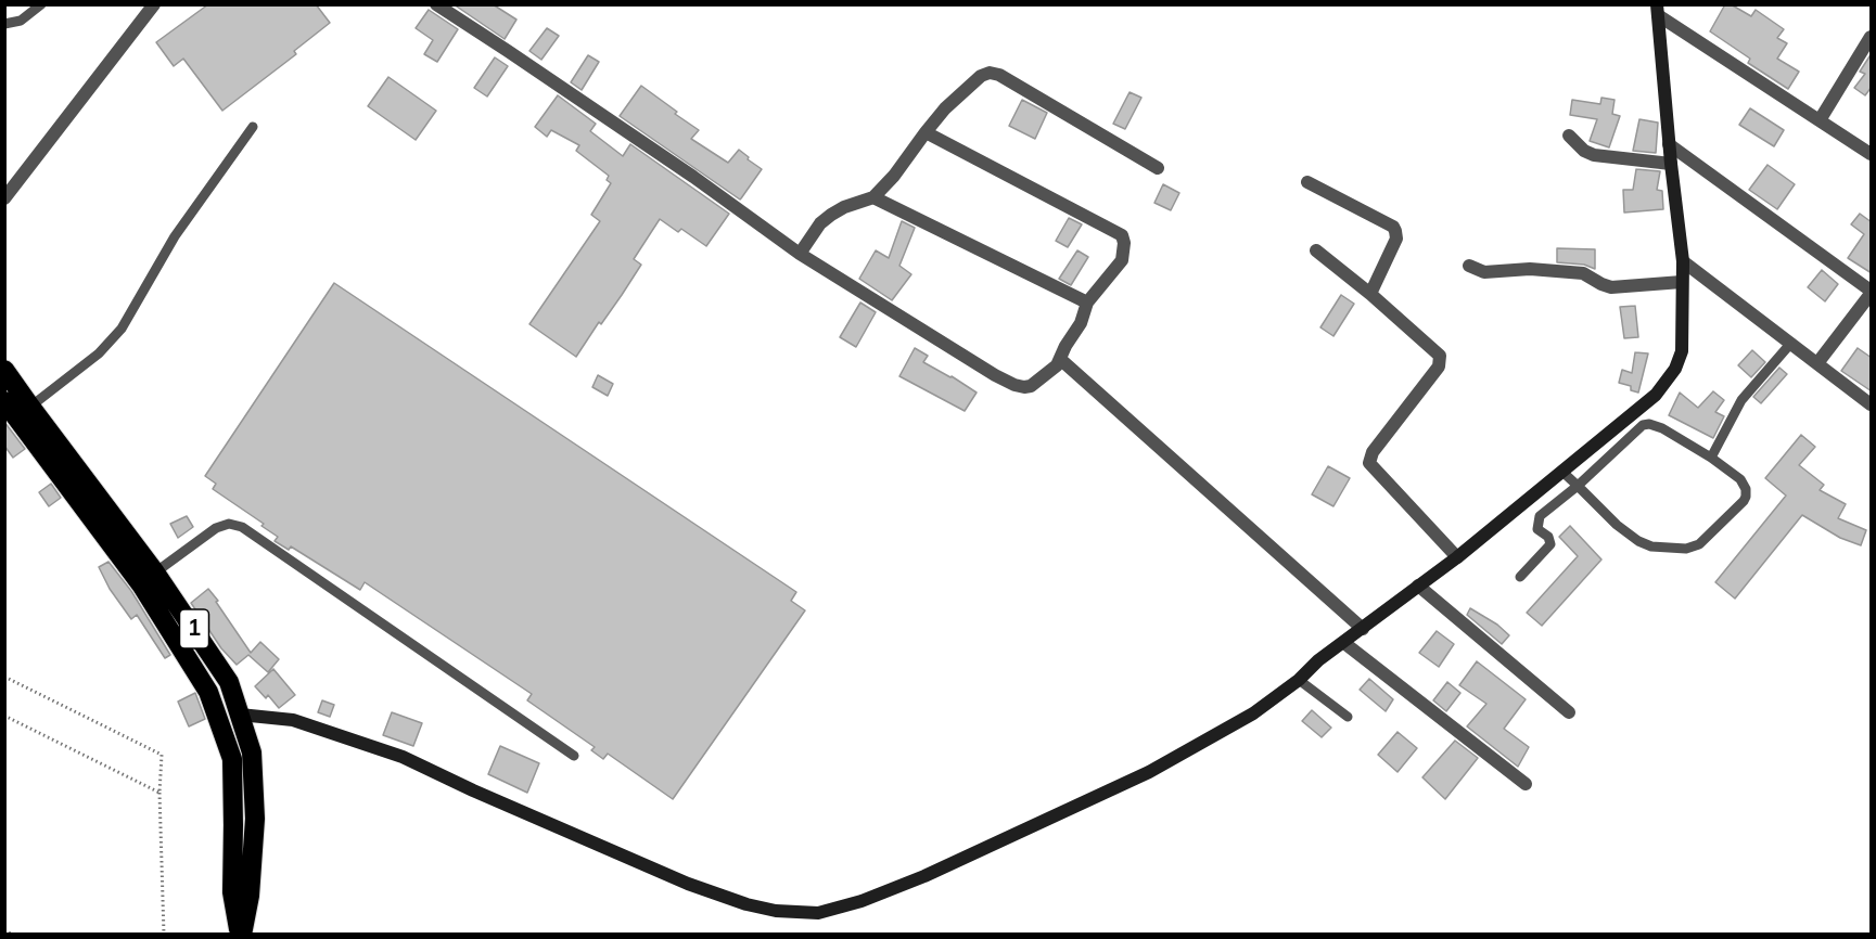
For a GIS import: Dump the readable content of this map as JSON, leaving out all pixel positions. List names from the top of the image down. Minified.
{"streets":{"highway":["1"]}}
